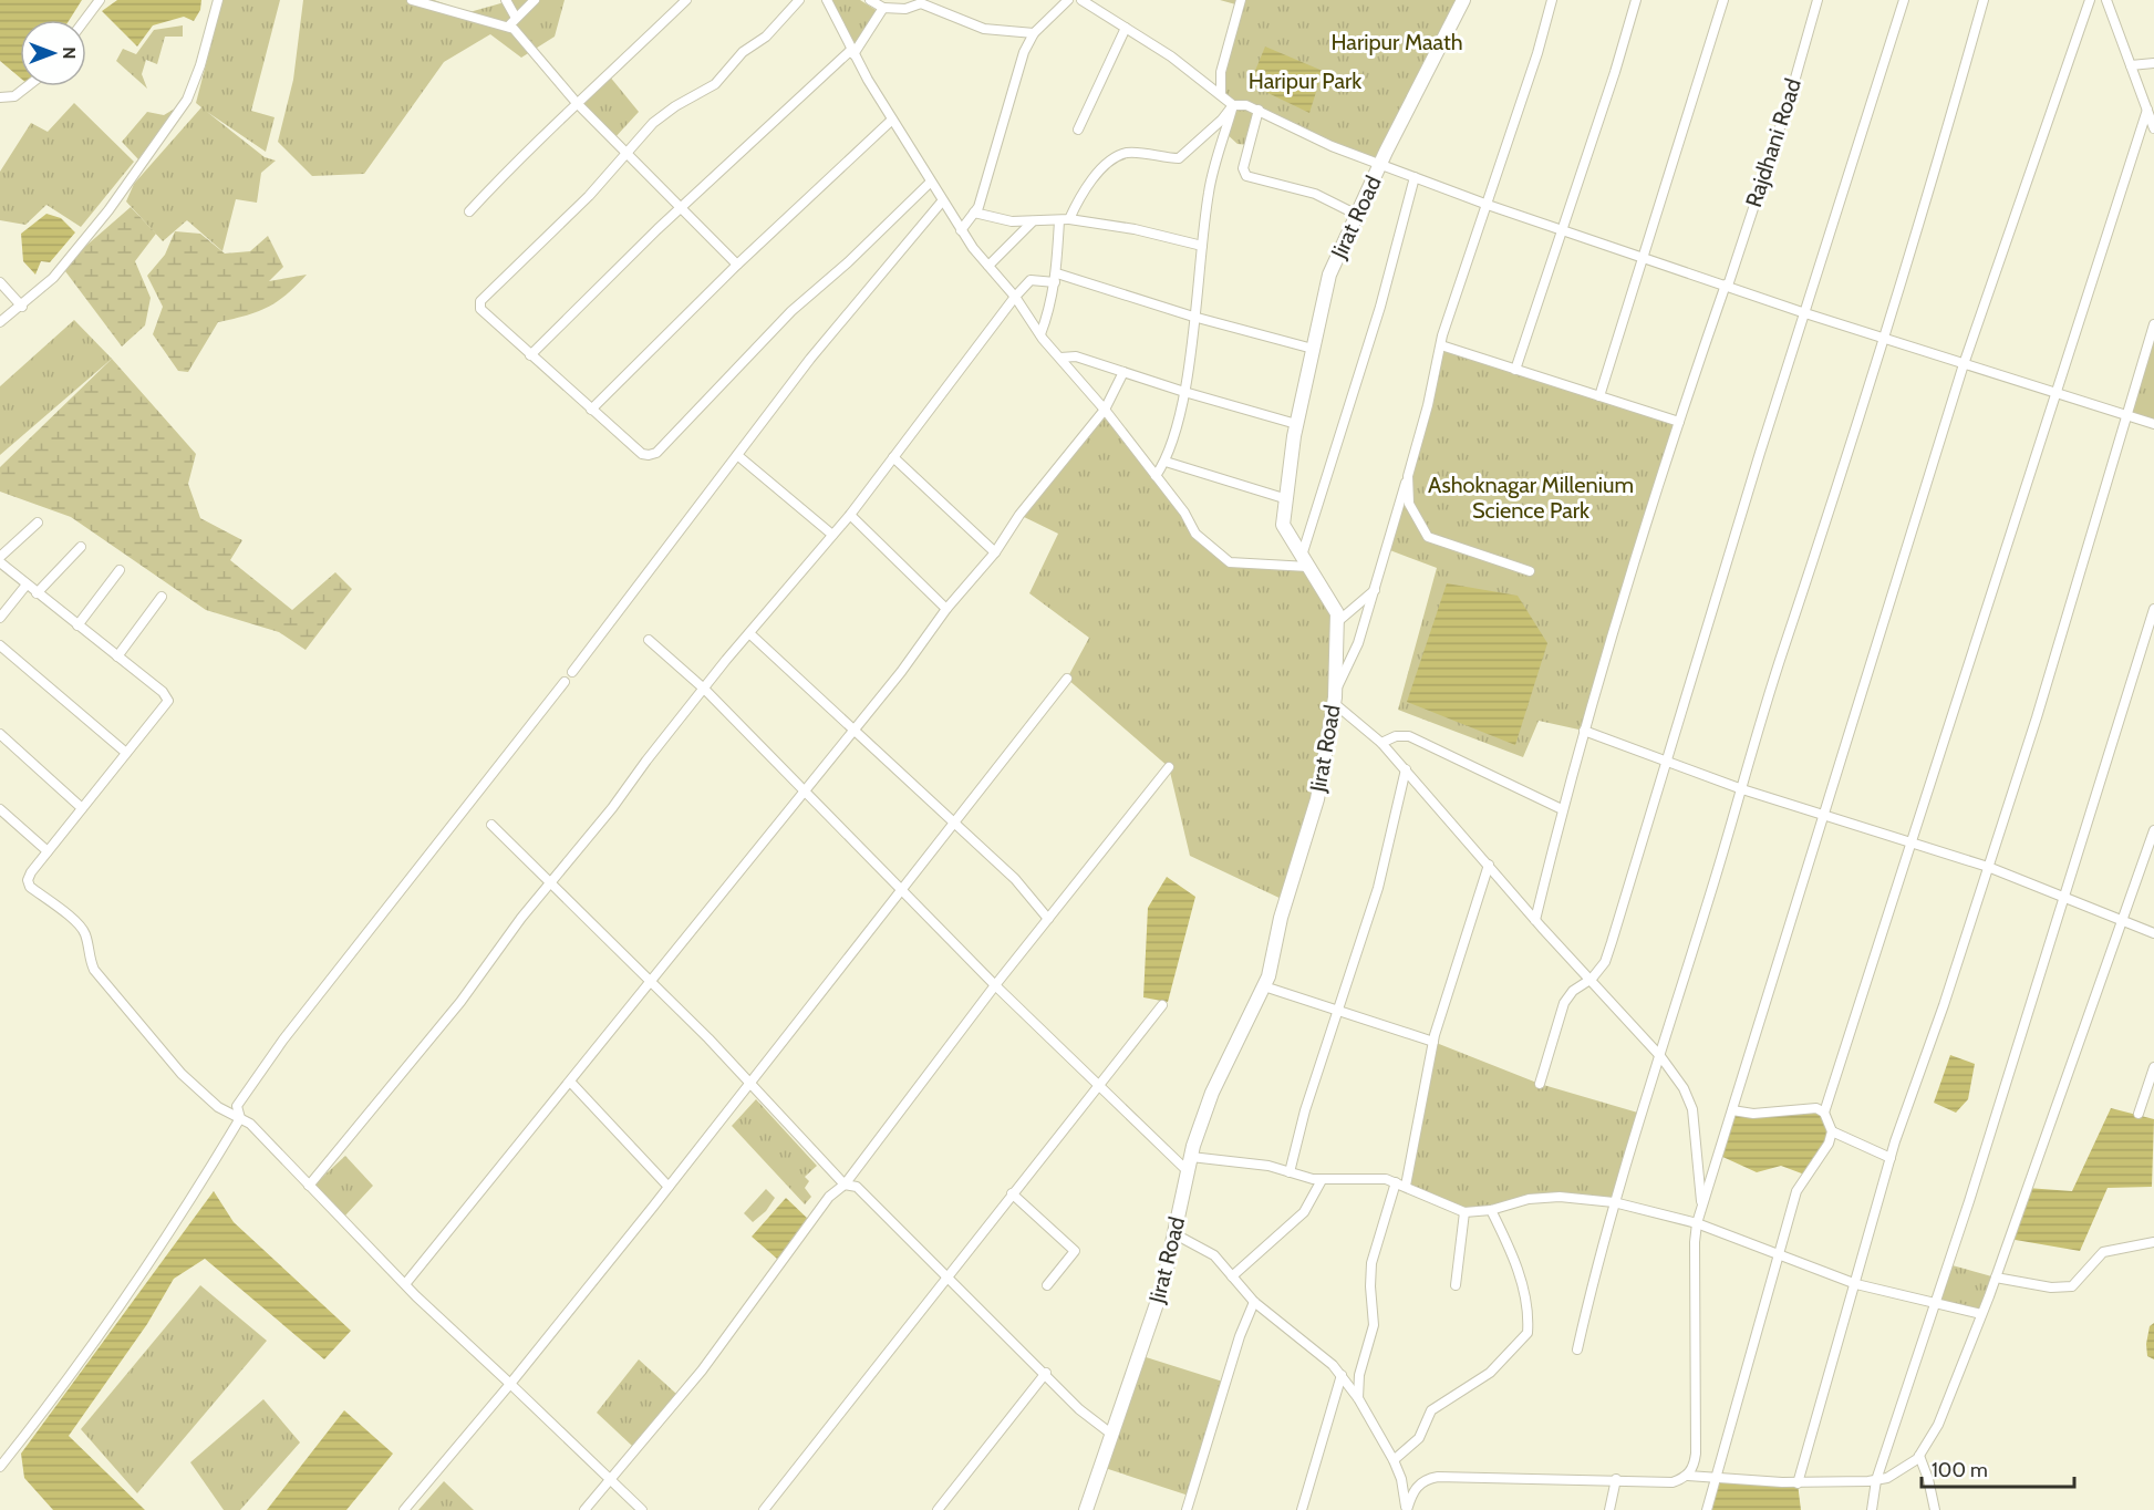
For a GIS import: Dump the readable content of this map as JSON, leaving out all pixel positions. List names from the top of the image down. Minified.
{"streets":{"main road":["Jirat Road"],"street":["Rajdhani Road"]},"parks":["Haripur Maath","Haripur Park","Ashoknagar Millenium Science Park"],"scale_bar":"100 m","north":"right"}
